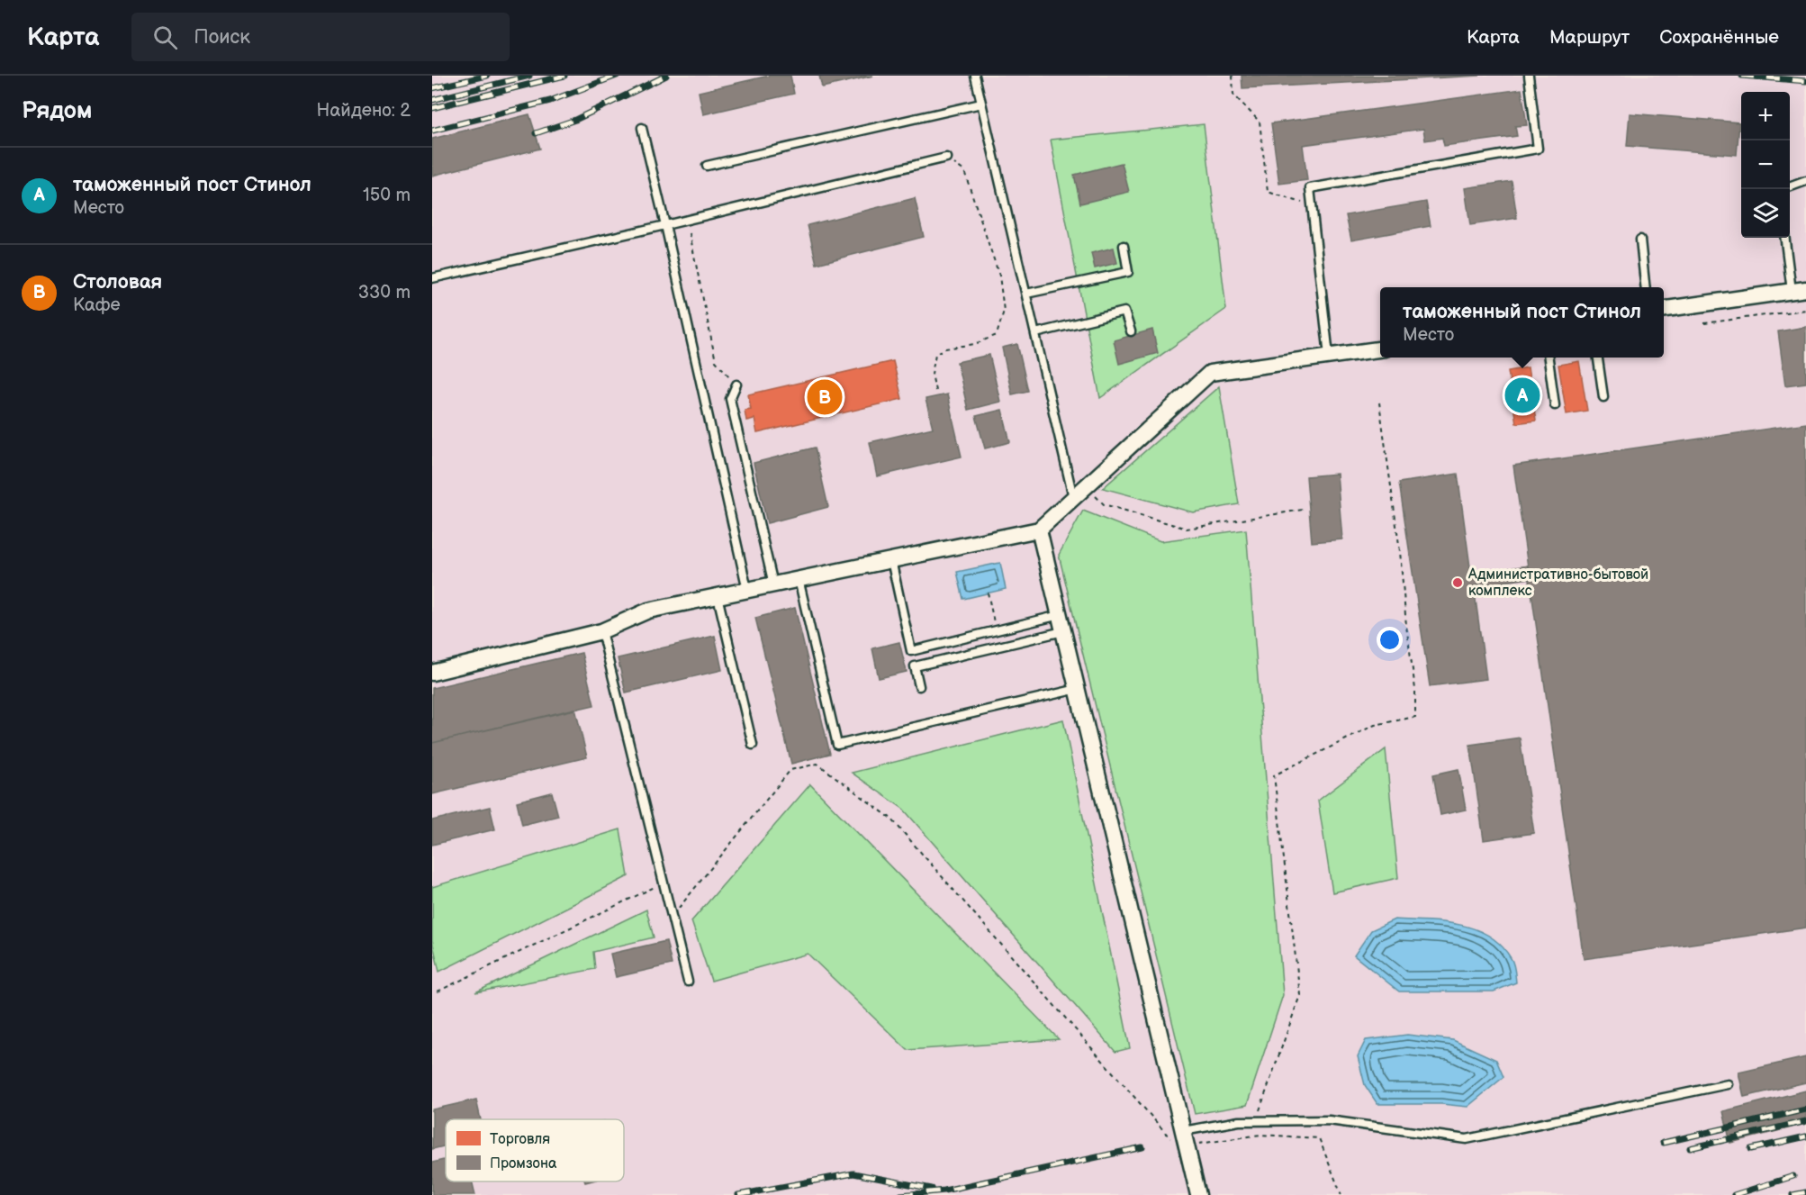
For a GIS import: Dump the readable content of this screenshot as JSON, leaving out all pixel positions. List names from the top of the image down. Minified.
{"places":["Административно-бытовой комплекс"],"legend":["Торговля","Промзона"],"page":{"header":"Карта","search":"Поиск","nav":["Карта","Маршрут","Сохранённые"],"heading":["Рядом","Найдено: 2"],"map_buttons":["+","−"],"list":[{"mark":"A","name":"таможенный пост Стинол","note":"Место","value":"150 m"},{"mark":"B","name":"Столовая","note":"Кафе","value":"330 m"}],"popup":["таможенный пост Стинол","Место"],"pins":["A","B"]}}
